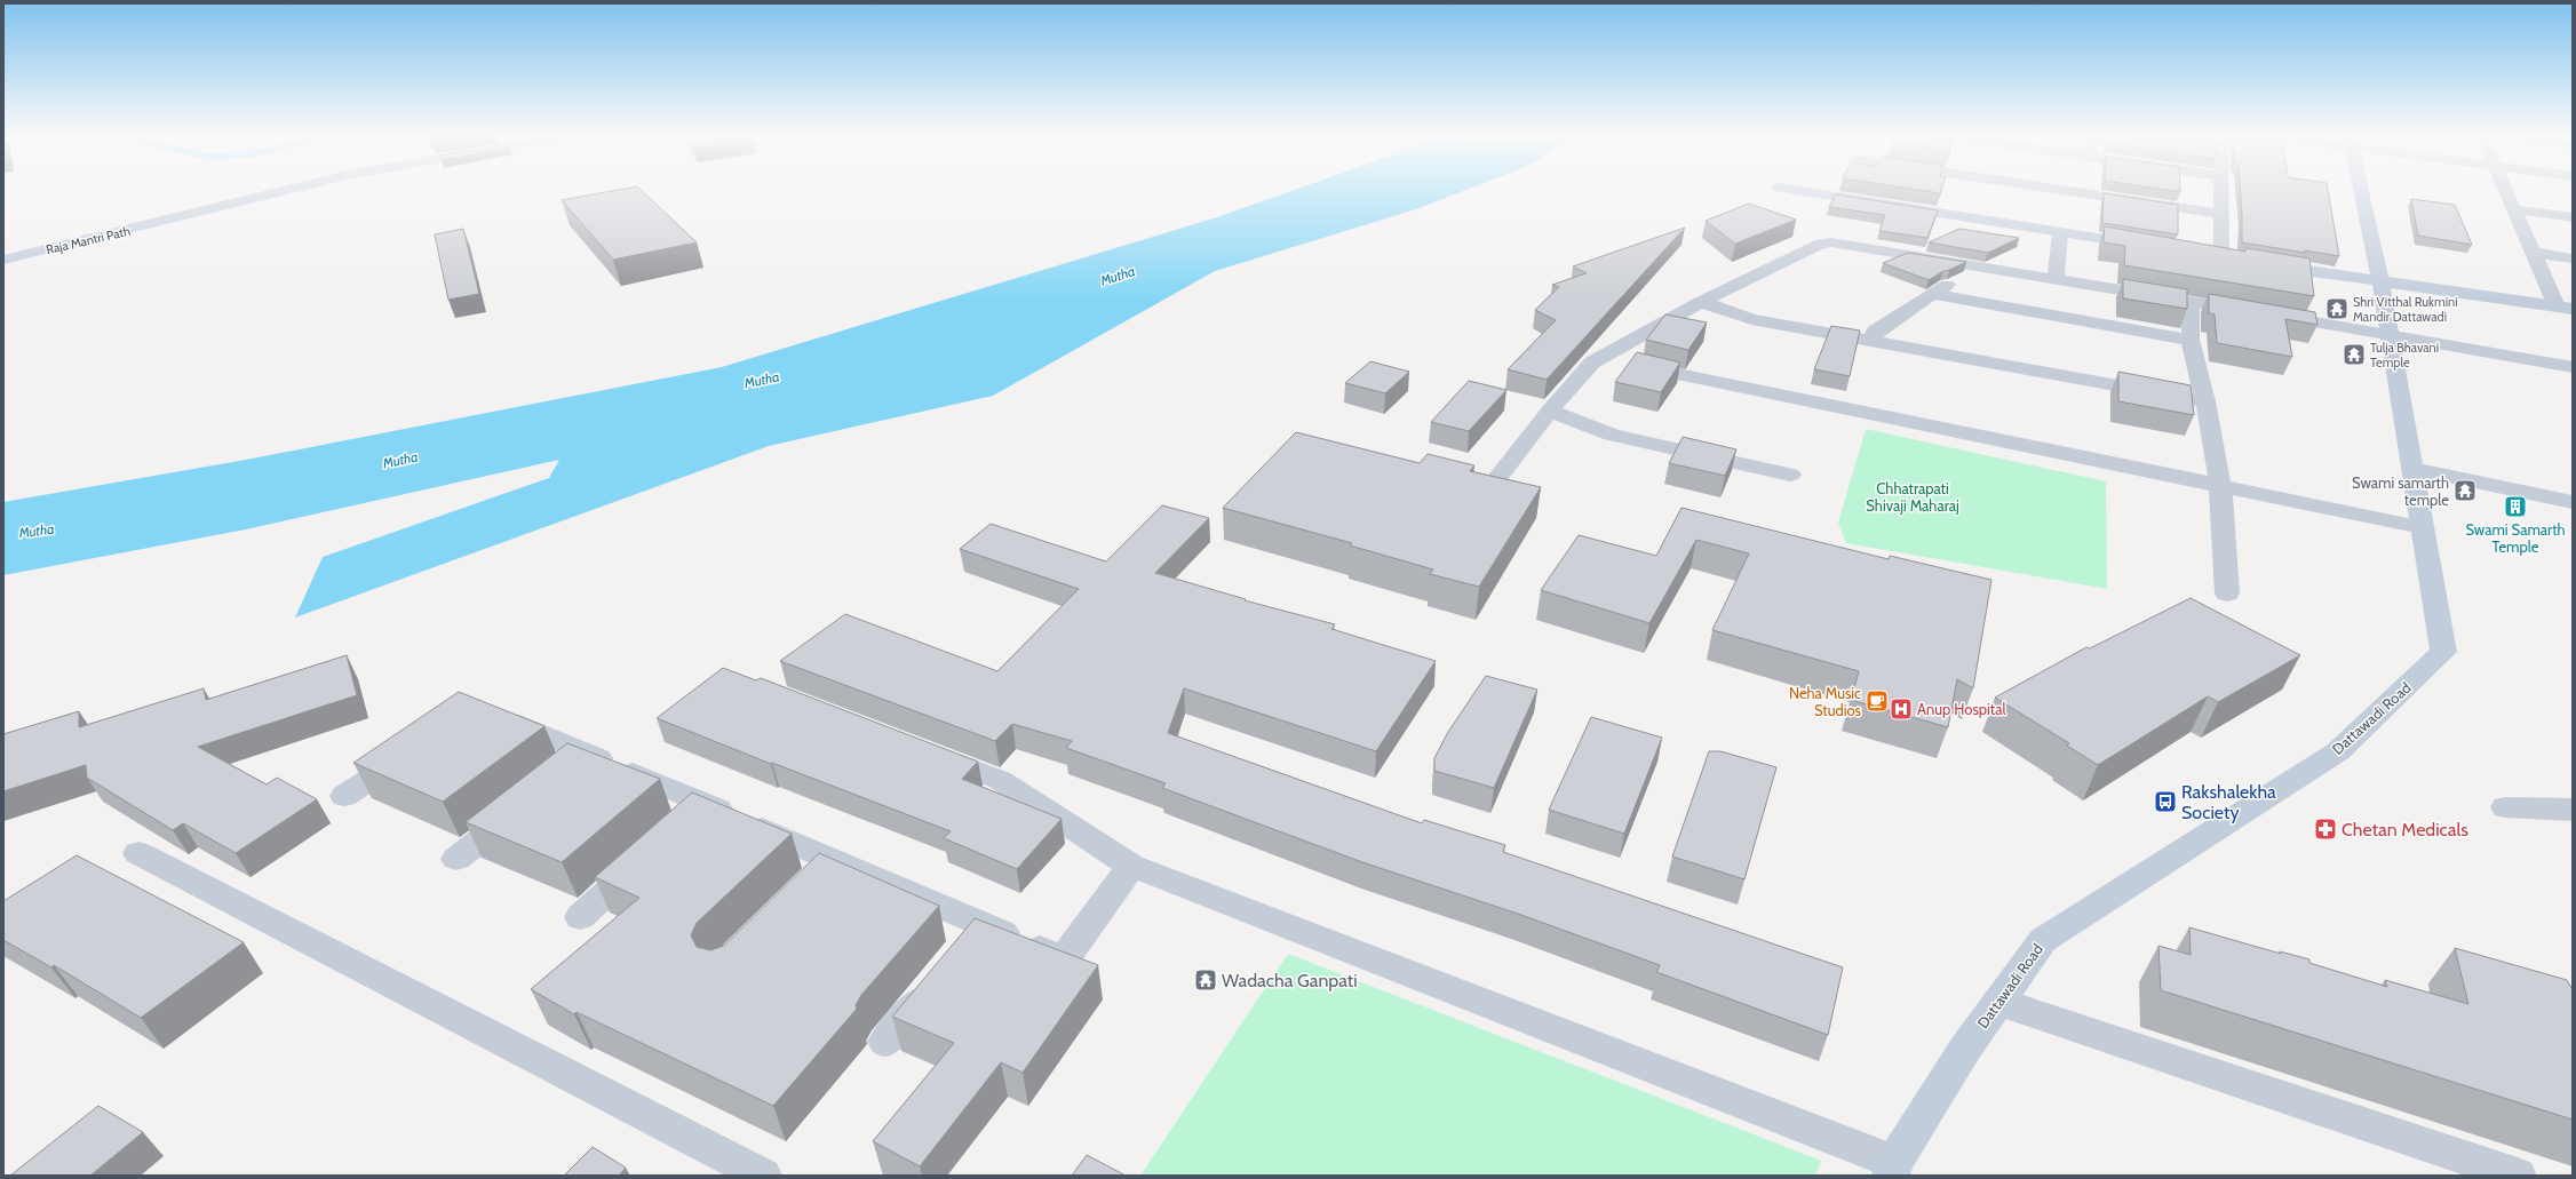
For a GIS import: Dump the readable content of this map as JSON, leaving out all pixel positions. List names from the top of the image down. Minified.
{"streets":{"street":["Raja Mantri Path","Dattawadi Road"]},"water":["Mutha"],"parks":["Chhatrapati Shivaji Maharaj"],"places":{"temple":["Shri Vitthal Rukmini Mandir Dattawadi","Tulja Bhavani Temple","Swami samarth temple","Wadacha Ganpati"],"building":["Swami Samarth Temple"],"cafe":["Neha Music Studios"],"hospital":["Anup Hospital"],"bus stop":["Rakshalekha Society"],"pharmacy":["Chetan Medicals"]}}
